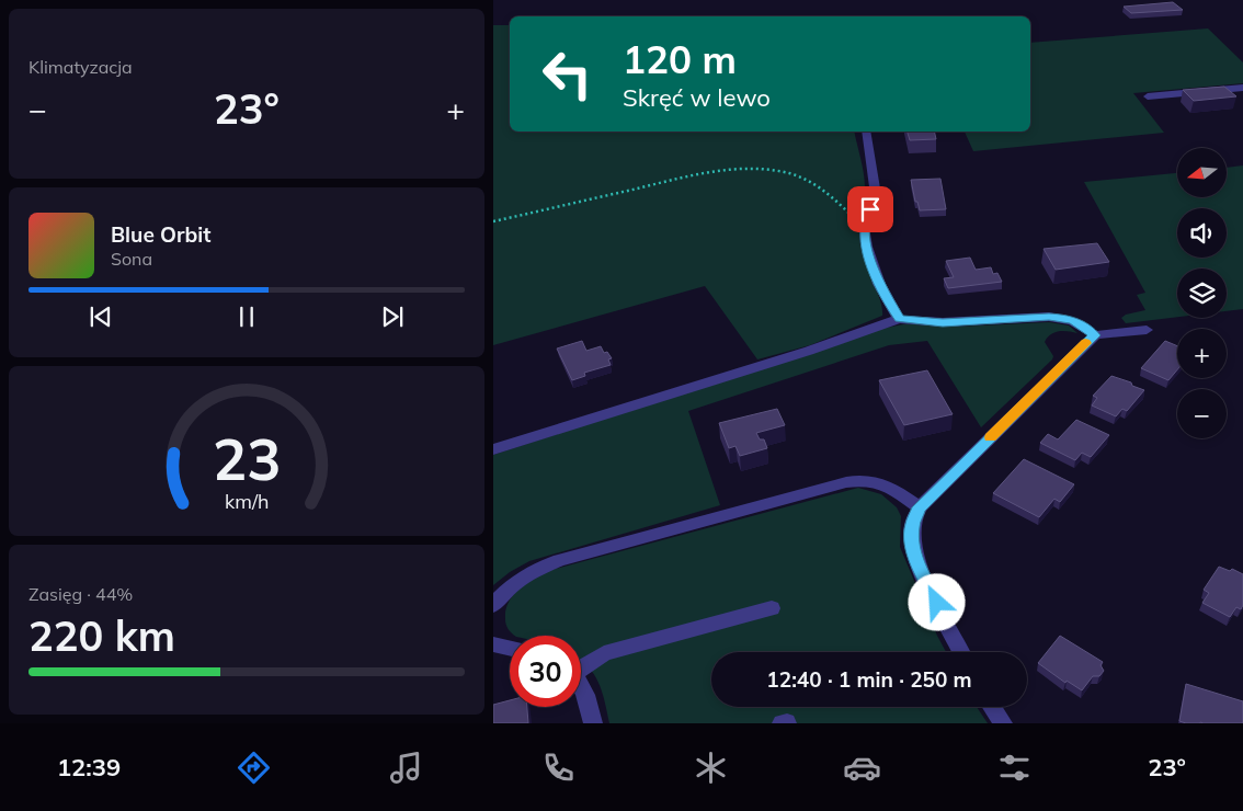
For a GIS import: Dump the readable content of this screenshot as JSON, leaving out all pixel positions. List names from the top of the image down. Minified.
{"north":"left","page":{"tile":["Klimatyzacja",["Zasięg · 44%","220 km"]],"turn":["120 m","Skręć w lewo"],"heat":["−","23°","+"],"map_buttons":["+","−"],"song":["Blue Orbit","Sona"],"limit":"30","trip":"12:40 · 1 min · 250 m","tabs":["12:39","23°"],"gauge":["23","km/h"]}}
